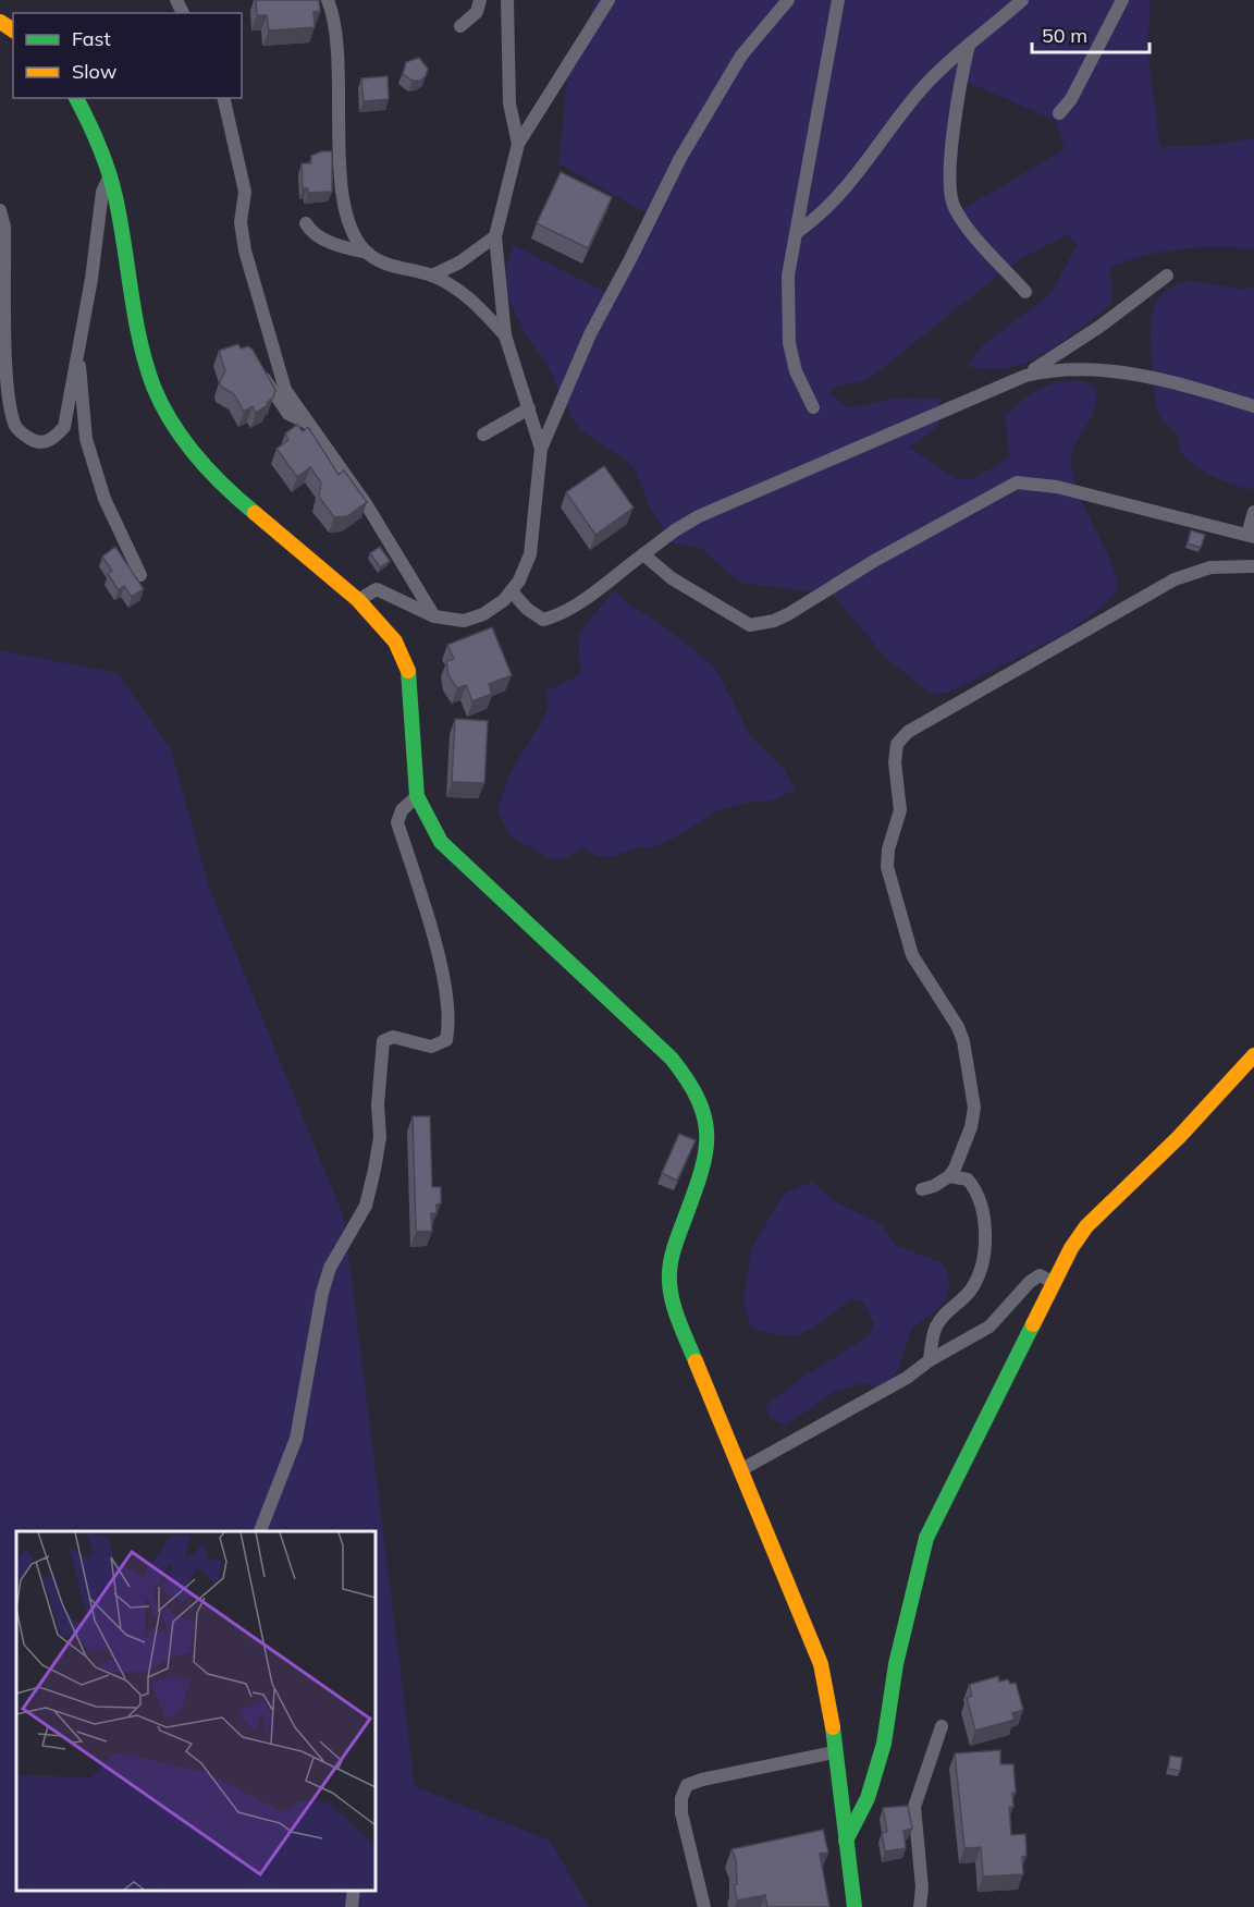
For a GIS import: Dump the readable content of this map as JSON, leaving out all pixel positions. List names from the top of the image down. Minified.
{"legend":["Fast","Slow"],"scale_bar":"50 m"}
